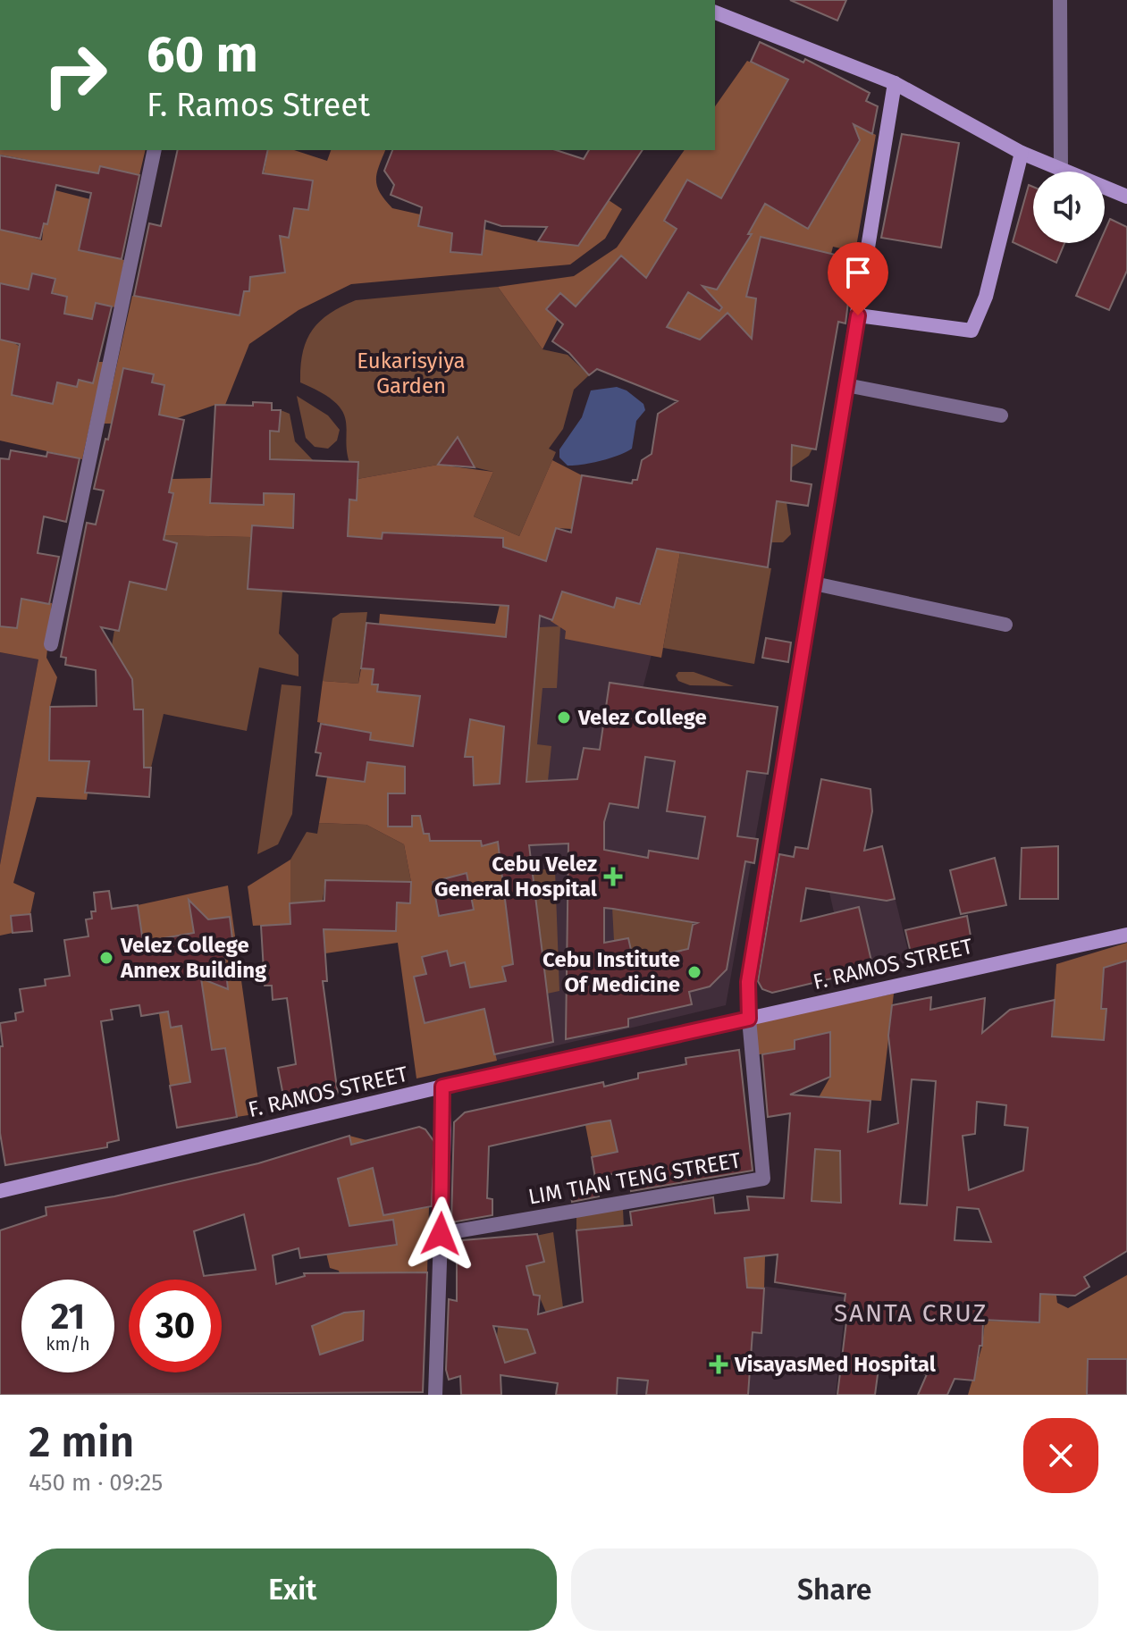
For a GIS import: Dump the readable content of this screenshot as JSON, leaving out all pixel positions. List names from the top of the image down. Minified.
{"streets":{"street":["F. RAMOS STREET","LIM TIAN TENG STREET"]},"crossings":[["F. RAMOS STREET","LIM TIAN TENG STREET"]],"districts":["SANTA CRUZ"],"parks":["Eukarisyiya Garden"],"places":{"other":["Velez College","Velez College Annex Building","Cebu Institute Of Medicine"],"health":["Cebu Velez General Hospital","VisayasMed Hospital"]},"page":{"turn":["60 m","F. Ramos Street"],"speed":"21 km/h","limit":"30","heading":["2 min","450 m · 09:25"],"buttons":["Exit","Share"]}}
